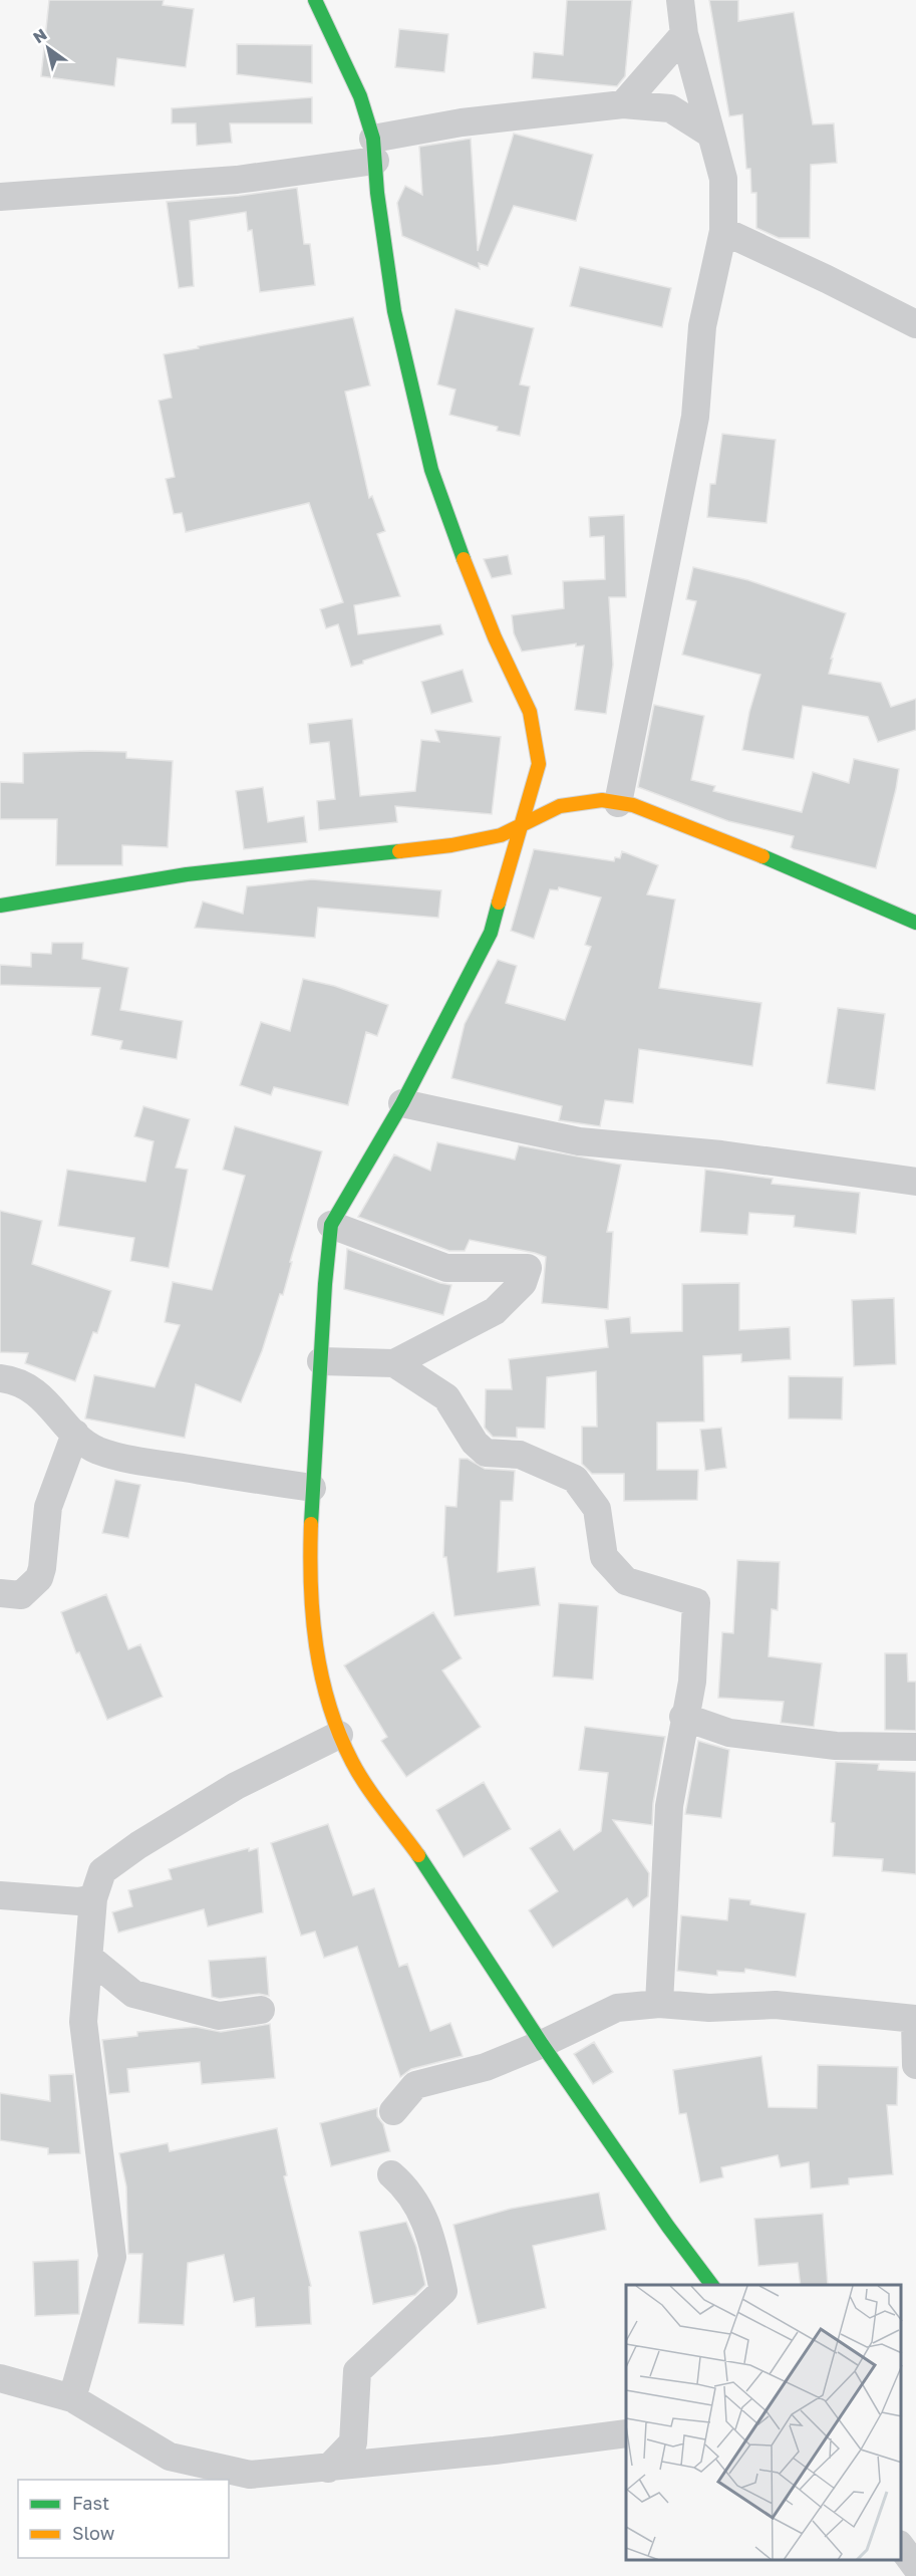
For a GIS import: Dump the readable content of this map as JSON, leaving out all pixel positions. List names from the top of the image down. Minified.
{"legend":["Fast","Slow"],"north":"top left"}
